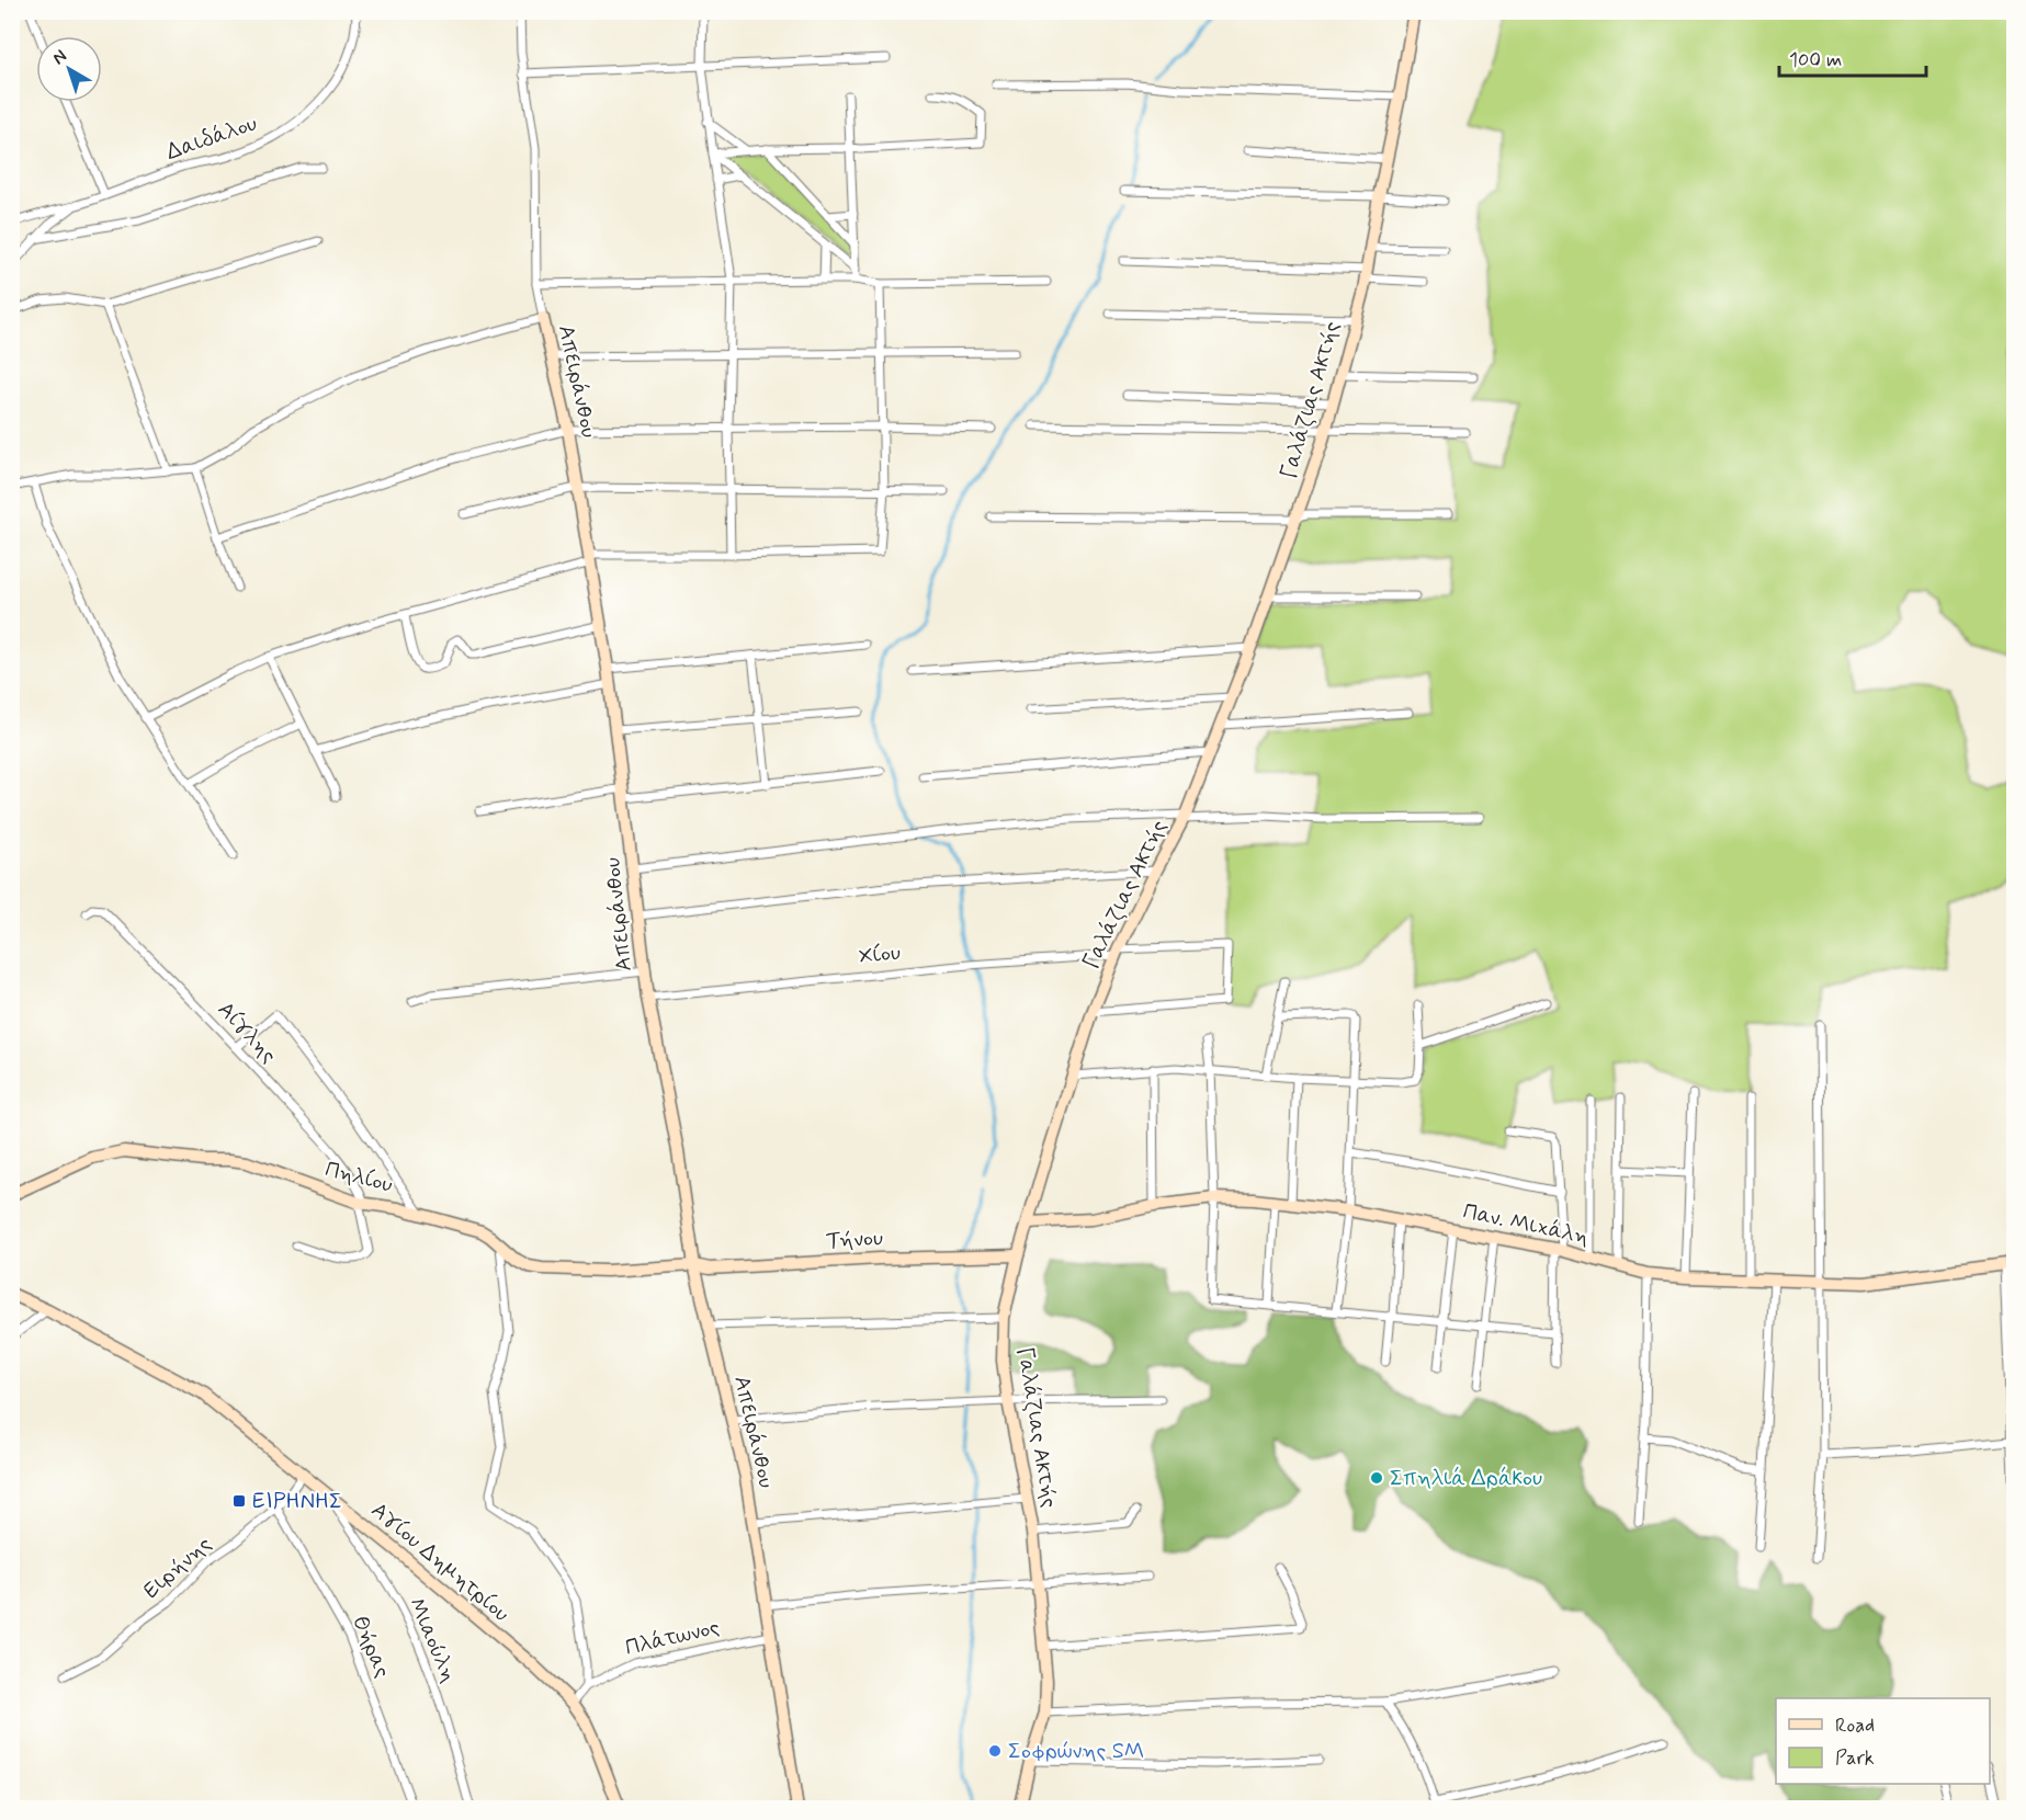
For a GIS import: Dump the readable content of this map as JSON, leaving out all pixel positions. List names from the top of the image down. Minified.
{"streets":{"street":["Δαιδάλου","Απειράνθου","Γαλάζιας Ακτής","Χίου","Αίγλης","Πηλίου","Παν. Μιχάλη","Τήνου","Αγίου Δημητρίου","Ειρήνης","Πλάτωνος","Μιαούλη","Θήρας"]},"crossings":[["Απειράνθου","Χίου"],["Απειράνθου","Πηλίου"],["Απειράνθου","Τήνου"],["Απειράνθου","Πλάτωνος"],["Γαλάζιας Ακτής","Χίου"],["Γαλάζιας Ακτής","Παν. Μιχάλη"],["Γαλάζιας Ακτής","Τήνου"],["Αίγλης","Πηλίου"],["Πηλίου","Τήνου"],["Αγίου Δημητρίου","Ειρήνης"],["Αγίου Δημητρίου","Μιαούλη"],["Ειρήνης","Θήρας"]],"places":{"other":["Σπηλιά Δράκου","Σοφρώνης SM"],"transit":["ΕΙΡΗΝΗΣ"]},"legend":["Road","Park"],"scale_bar":"100 m","north":"top left"}
